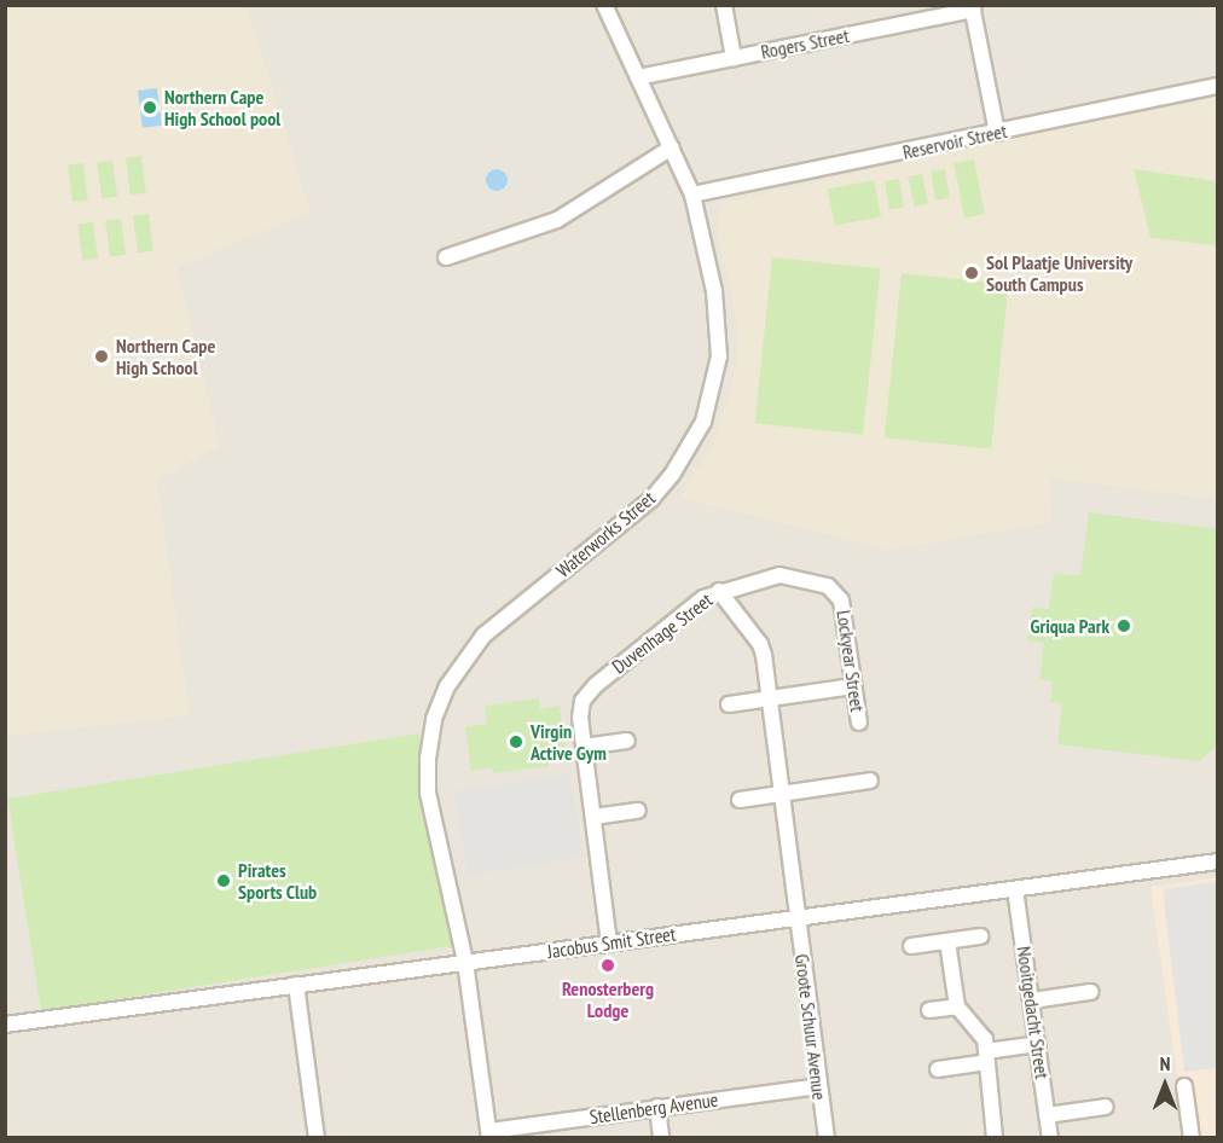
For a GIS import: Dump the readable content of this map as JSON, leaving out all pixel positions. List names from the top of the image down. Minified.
{"streets":{"street":["Rogers Street","Reservoir Street","Waterworks Street","Duvenhage Street","Lockyear Street","Jacobus Smit Street","Nooitgedacht Street","Groote Schuur Avenue","Stellenberg Avenue"]},"crossings":[["Rogers Street","Waterworks Street"],["Reservoir Street","Waterworks Street"],["Waterworks Street","Jacobus Smit Street"],["Waterworks Street","Stellenberg Avenue"],["Duvenhage Street","Lockyear Street"],["Duvenhage Street","Jacobus Smit Street"],["Duvenhage Street","Groote Schuur Avenue"],["Jacobus Smit Street","Nooitgedacht Street"],["Jacobus Smit Street","Groote Schuur Avenue"],["Groote Schuur Avenue","Stellenberg Avenue"]],"places":["Northern Cape High School pool","Sol Plaatje University South Campus","Northern Cape High School","Griqua Park","Virgin Active Gym","Pirates Sports Club","Renosterberg Lodge"],"north":"top"}
